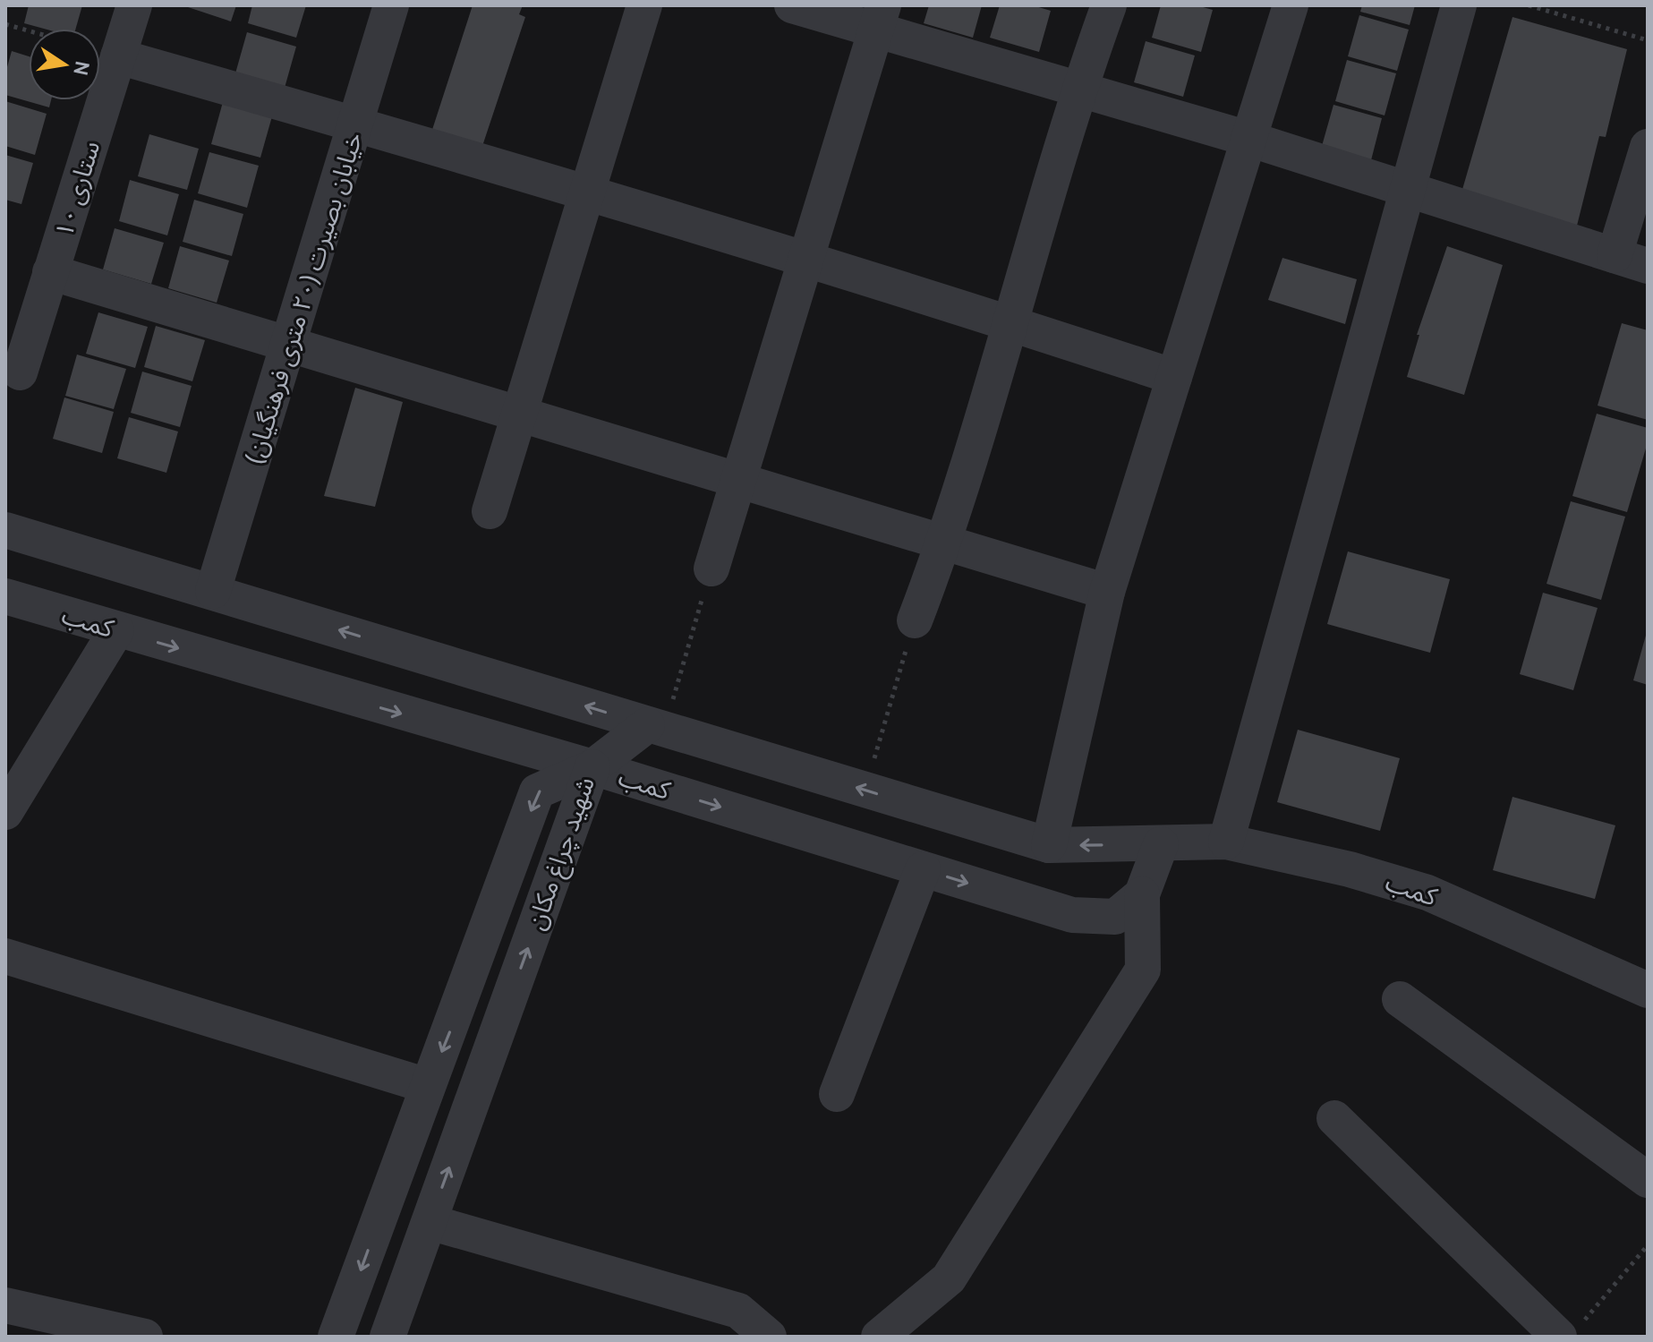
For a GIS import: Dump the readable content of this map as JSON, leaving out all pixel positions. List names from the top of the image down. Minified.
{"streets":{"street":["ستاری ۱۰","خیابان بصیرت (۲۰ متری فرهنگیان)","کمب","شهید چراغ مکان"]},"crossings":[["خیابان بصیرت (۲۰ متری فرهنگیان)","کمب"],["کمب","شهید چراغ مکان"]],"north":"right"}
